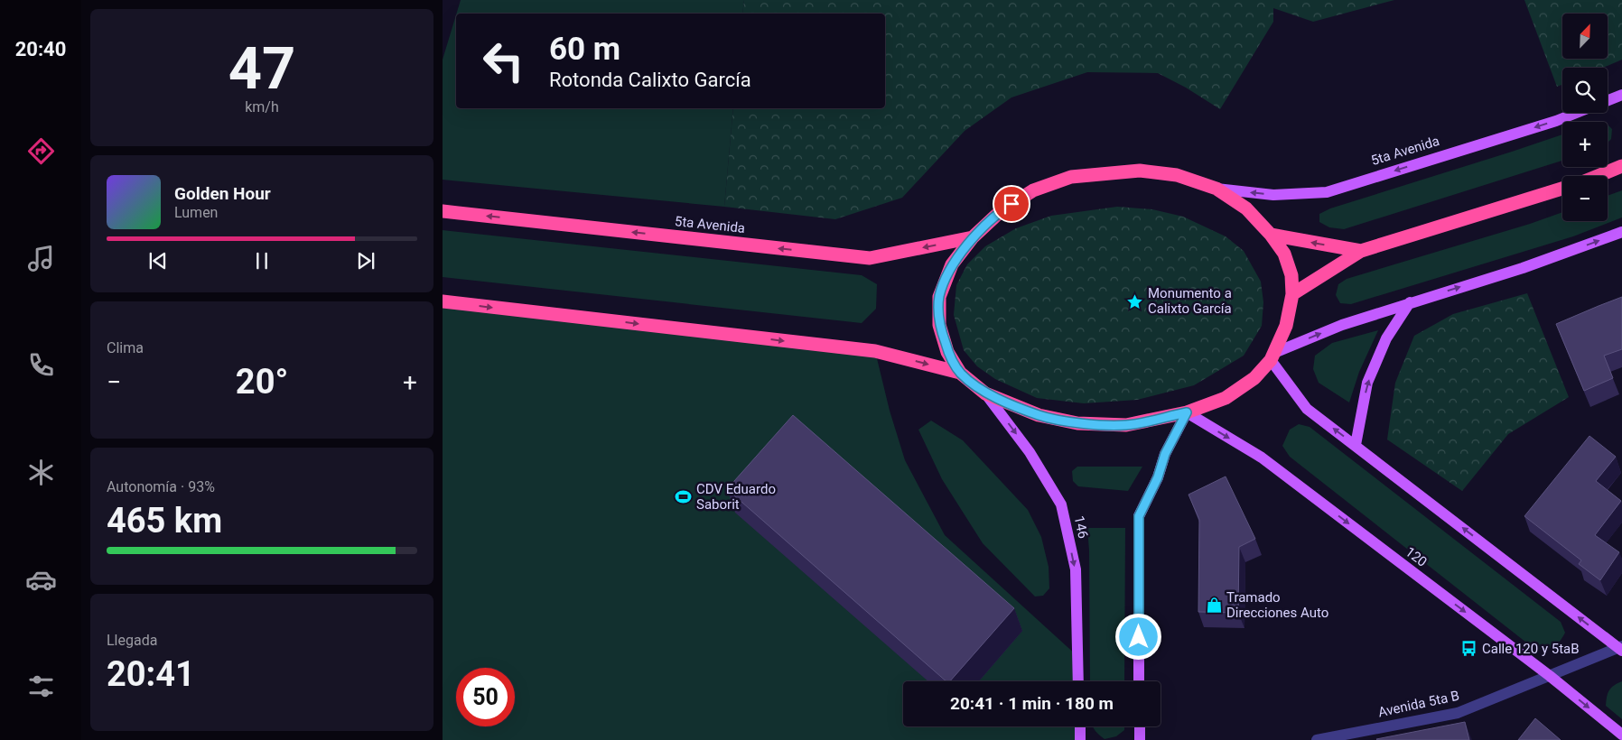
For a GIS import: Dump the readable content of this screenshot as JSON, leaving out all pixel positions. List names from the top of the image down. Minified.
{"streets":{"highway":["5ta Avenida"],"main road":["146","120"],"street":["Avenida 5ta B"]},"crossings":[["120","Avenida 5ta B"]],"one_way":["5ta Avenida","146"],"places":{"place":["Monumento a Calixto García"],"sports":["CDV Eduardo Saborit"],"shop":["Tramado Direcciones Auto"],"bus stop":["Calle 120 y 5taB"]},"north":"top right","page":{"tabs":"20:40","tile":[["47","km/h"],"Clima",["Autonomía · 93%","465 km"],["Llegada","20:41"]],"map_buttons":["+","−"],"turn":["60 m","Rotonda Calixto García"],"song":["Golden Hour","Lumen"],"heat":["−","20°","+"],"limit":"50","trip":"20:41 · 1 min · 180 m"}}
